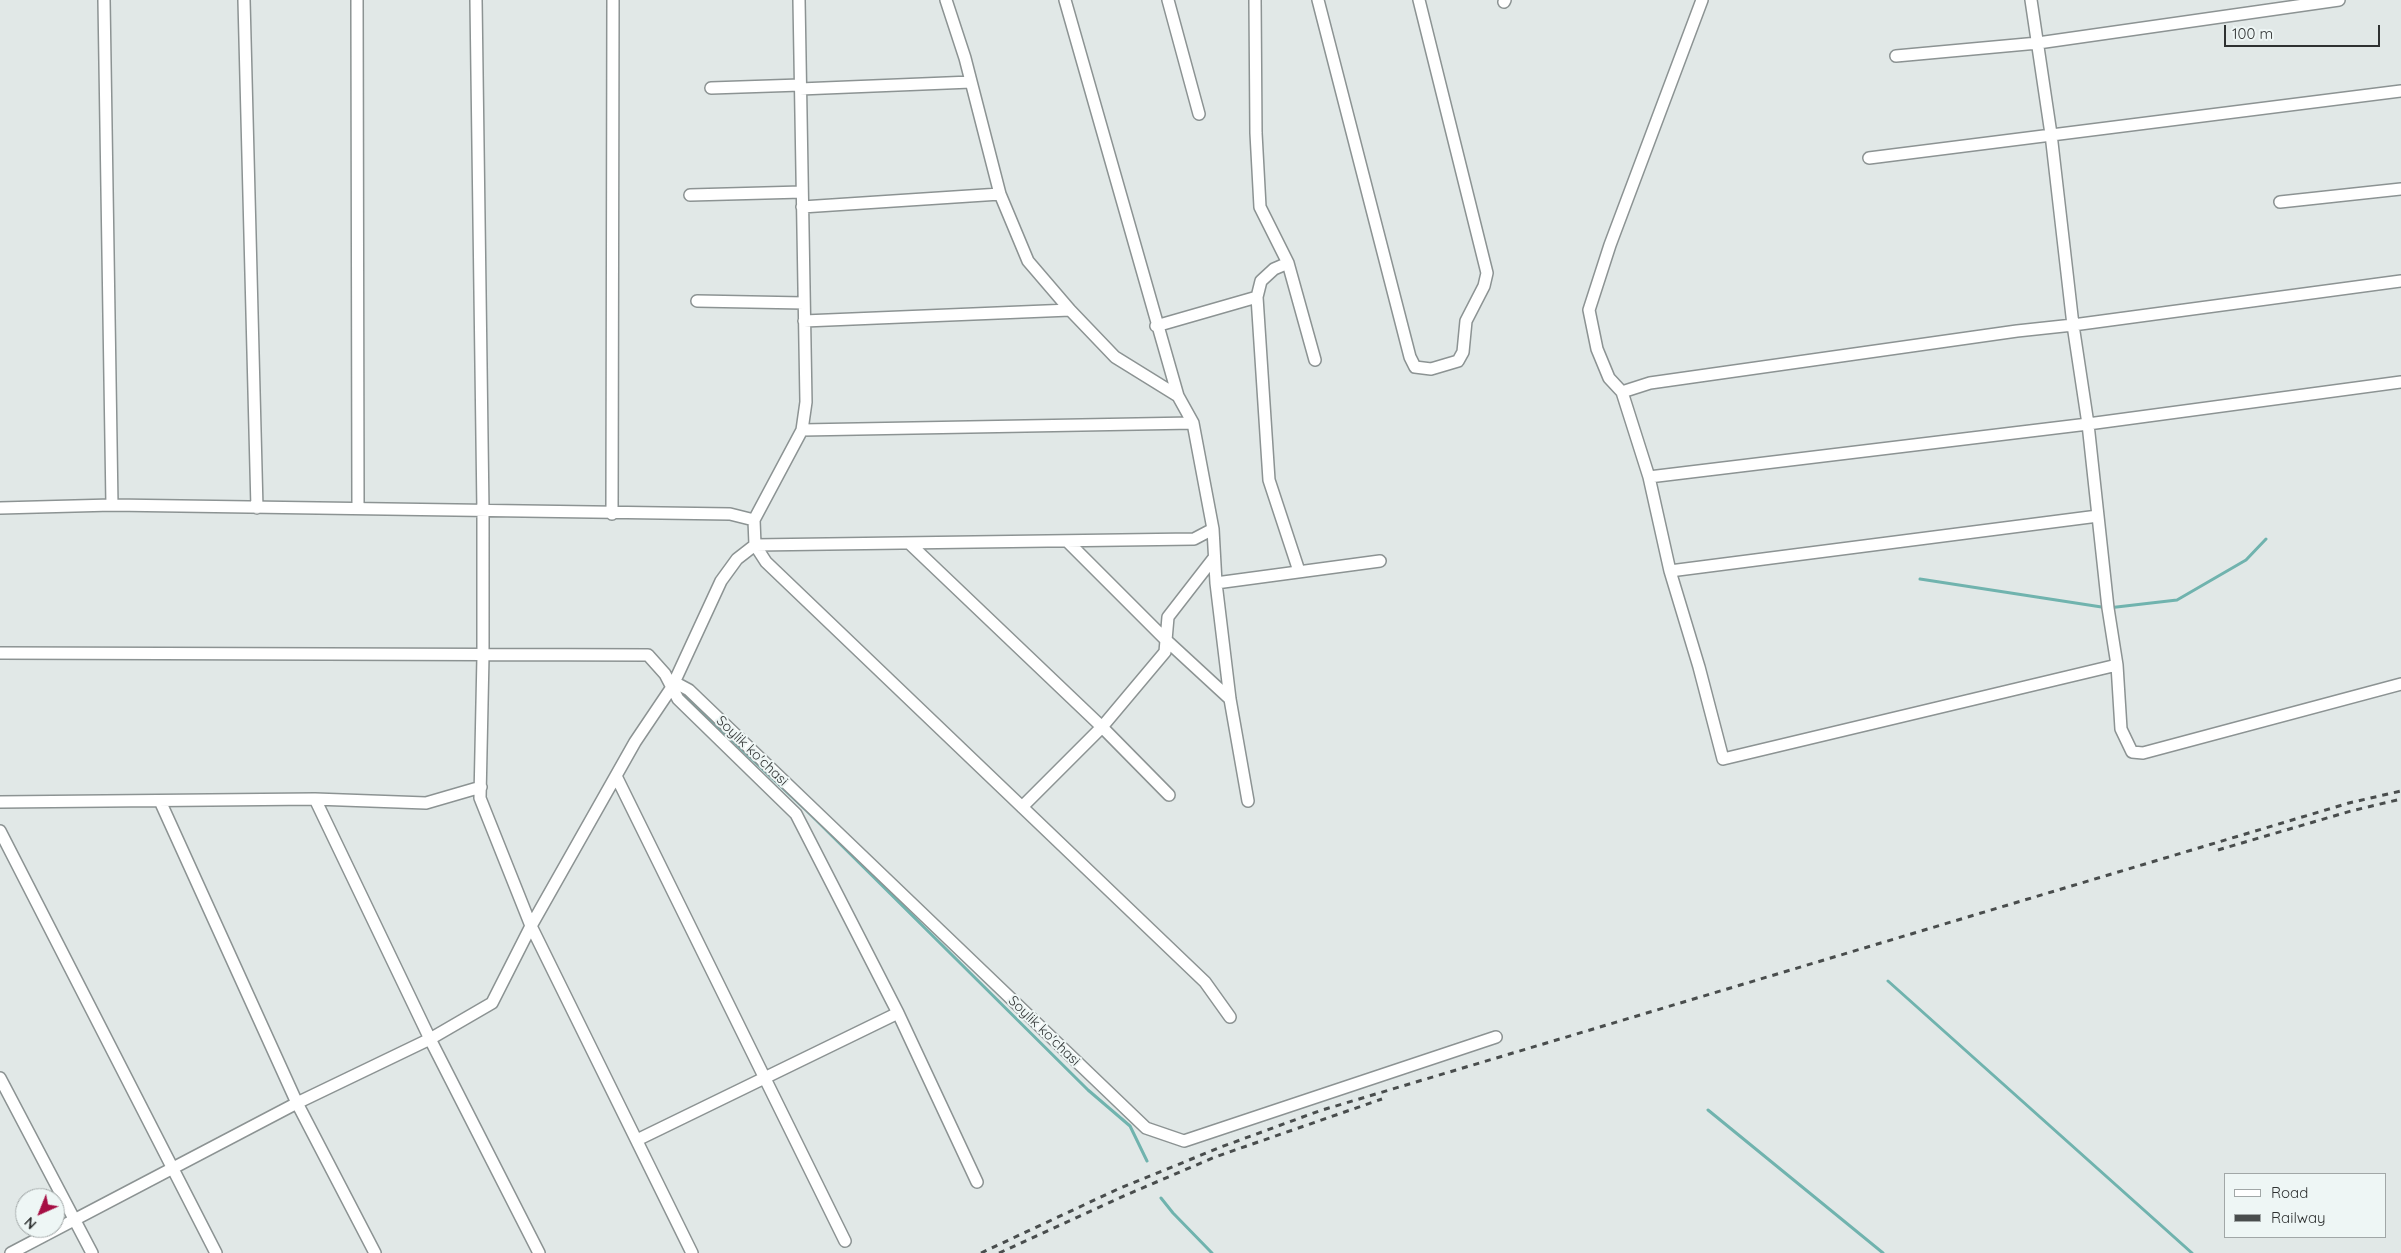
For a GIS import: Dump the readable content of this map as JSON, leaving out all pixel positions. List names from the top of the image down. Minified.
{"streets":{"street":["Soylik ko'chasi"]},"legend":["Road","Railway"],"scale_bar":"100 m","north":"bottom left"}
